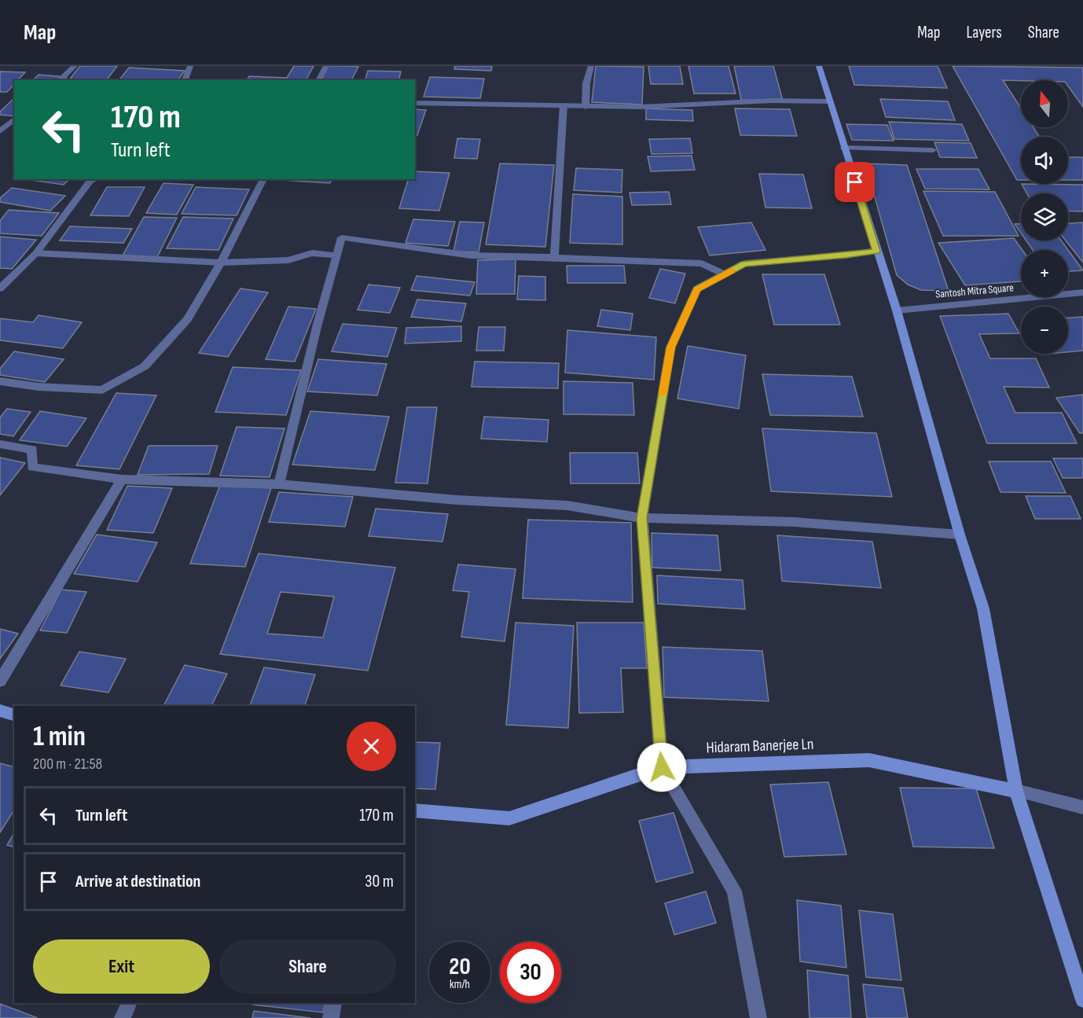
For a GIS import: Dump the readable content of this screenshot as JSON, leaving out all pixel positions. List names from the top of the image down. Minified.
{"streets":{"street":["Santosh Mitra Square","Hidaram Banerjee Ln"]},"north":"top","page":{"header":"Map","nav":["Map","Layers","Share"],"map_buttons":["+","−"],"turn":["170 m","Turn left"],"heading":["1 min","200 m · 21:58"],"list":[{"name":"Turn left","value":"170 m"},{"name":"Arrive at destination","value":"30 m"}],"buttons":["Exit","Share"],"speed":"20 km/h","limit":"30"}}
